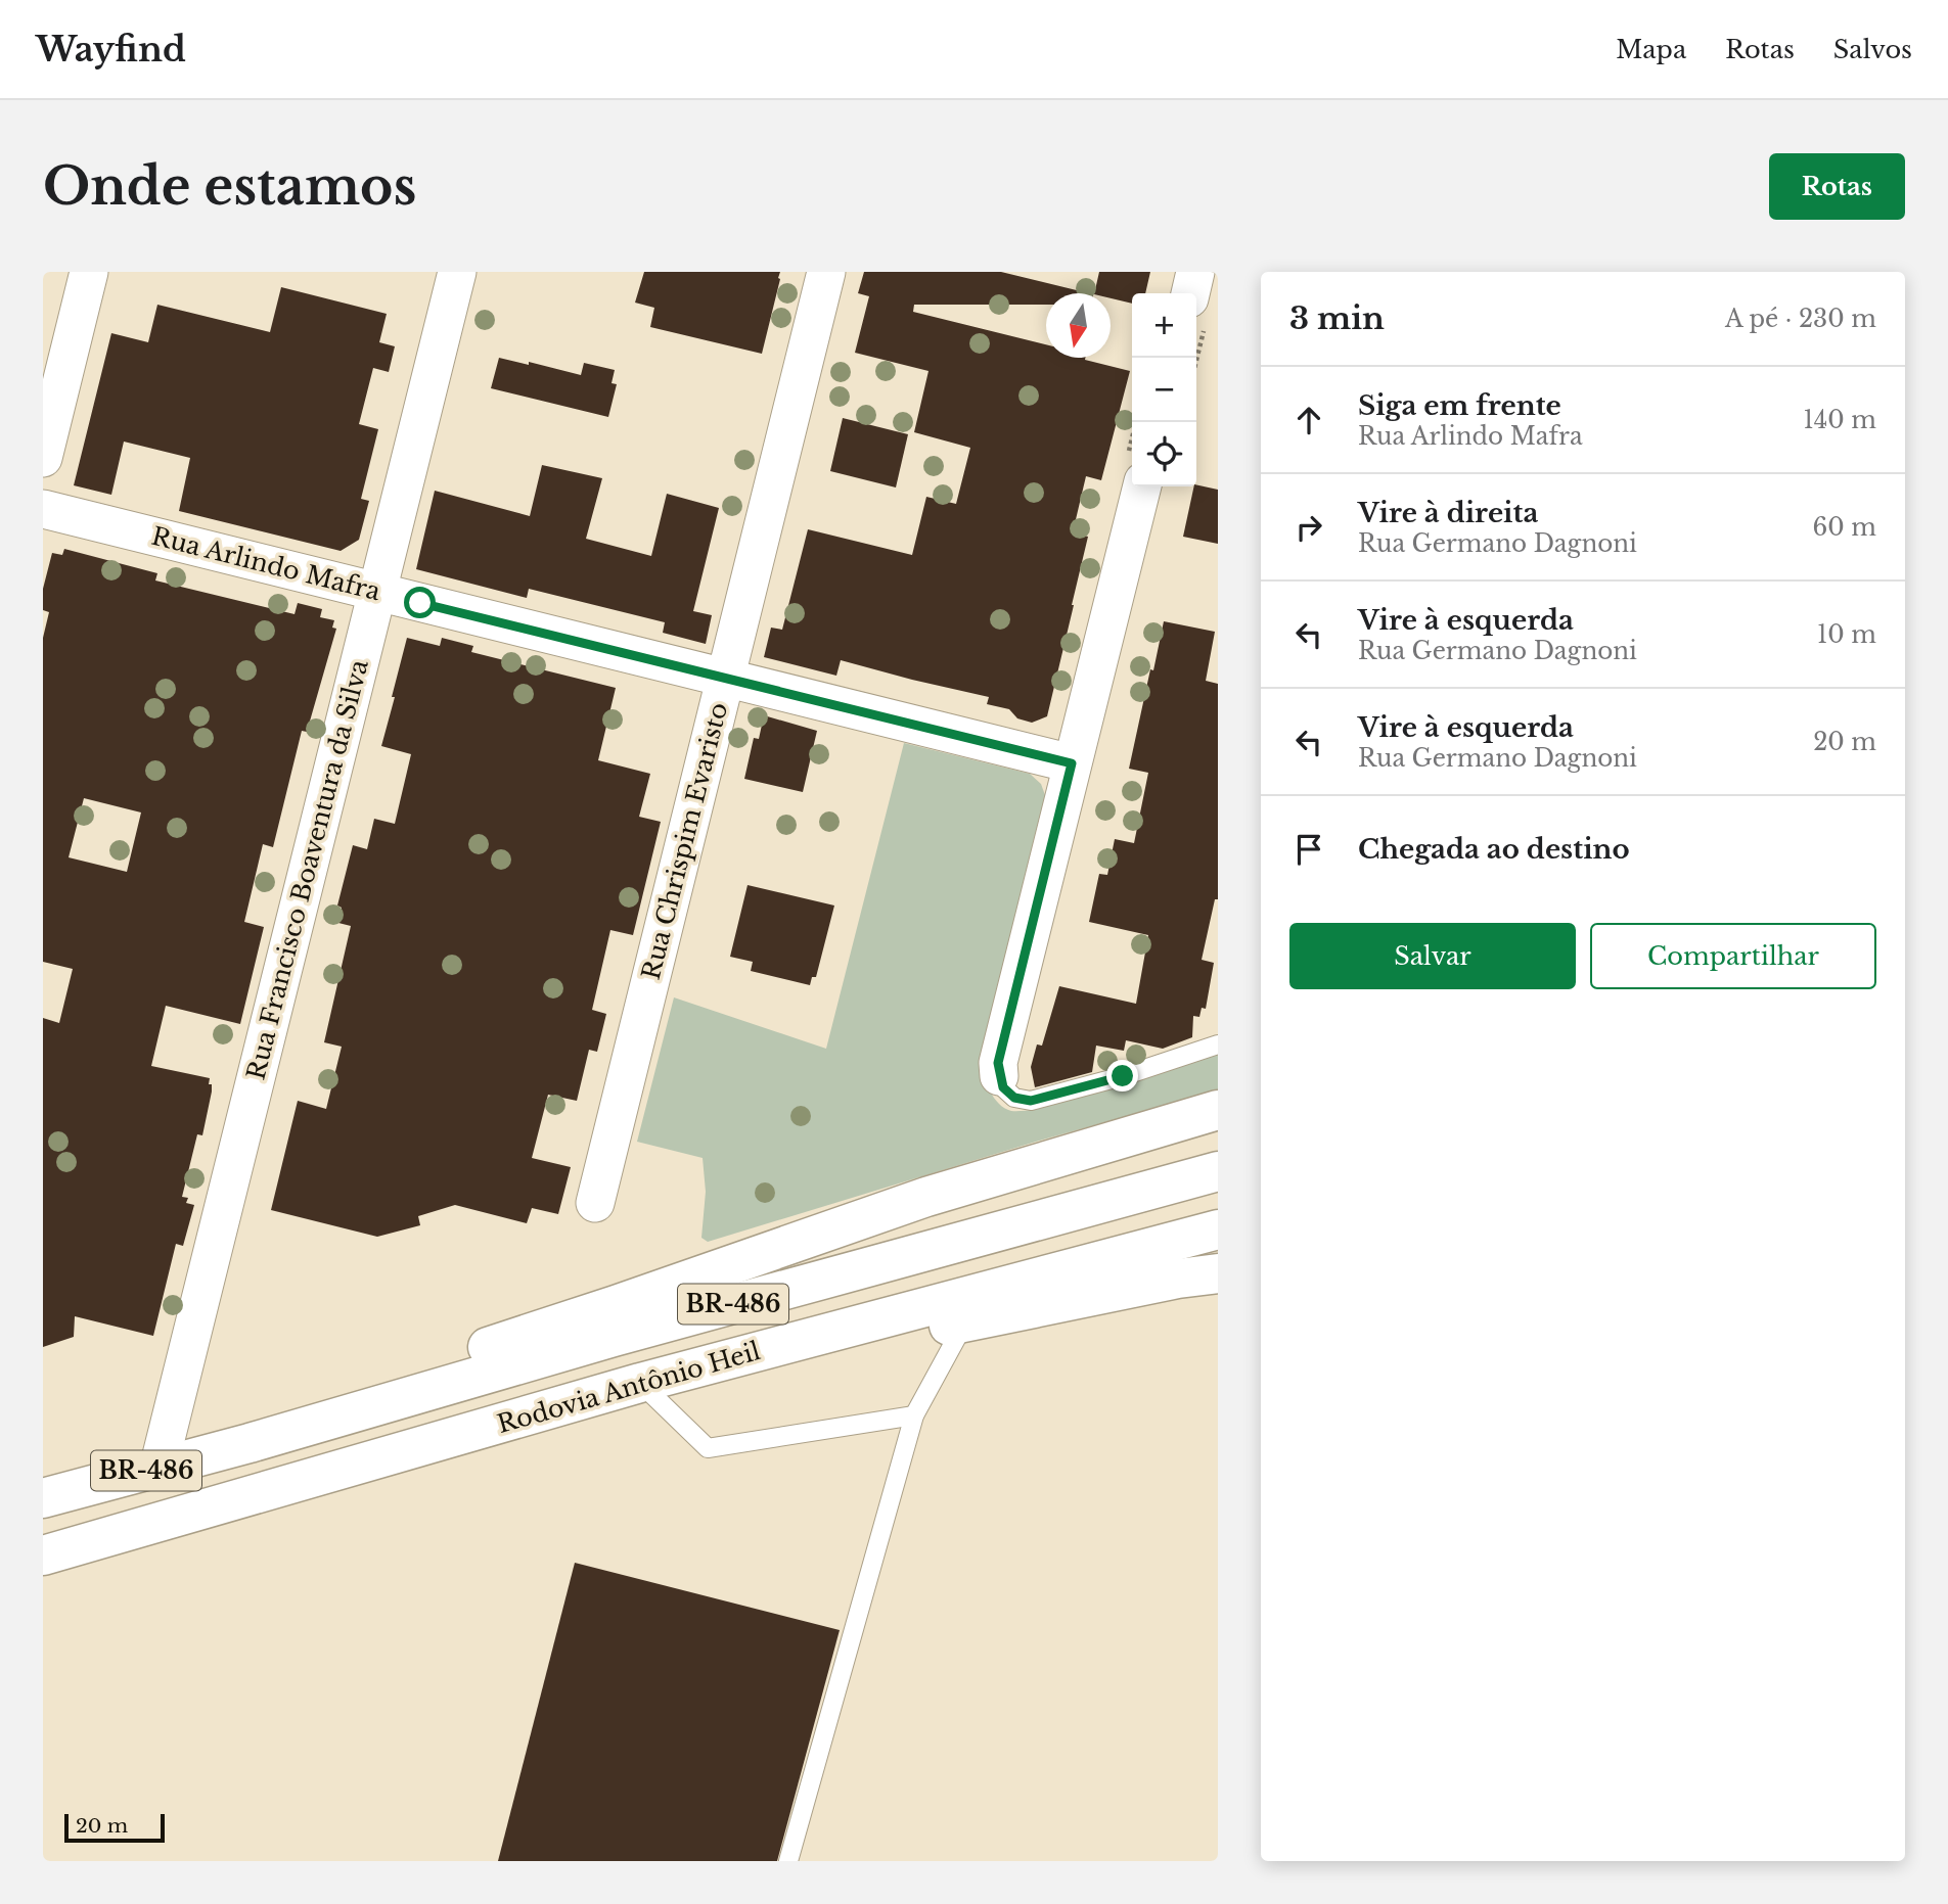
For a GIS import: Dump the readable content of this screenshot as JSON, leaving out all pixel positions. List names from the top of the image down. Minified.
{"streets":{"main road":["BR-486","Rodovia Antônio Heil"],"street":["Rua Arlindo Mafra","Rua Chrispim Evaristo","Rua Francisco Boaventura da Silva"]},"crossings":[["Rua Arlindo Mafra","Rua Chrispim Evaristo"],["Rua Arlindo Mafra","Rua Francisco Boaventura da Silva"],["Rua Francisco Boaventura da Silva","Rodovia Antônio Heil"]],"scale_bar":"20 m","north":"bottom","page":{"header":"Wayfind","nav":["Mapa","Rotas","Salvos"],"buttons":["Rotas",["Salvar","Compartilhar"]],"title":"Onde estamos","heading":["3 min","A pé · 230 m"],"map_buttons":["+","−"],"list":[["Siga em frente","Rua Arlindo Mafra","140 m"],["Vire à direita","Rua Germano Dagnoni","60 m"],["Vire à esquerda","Rua Germano Dagnoni","10 m"],["Vire à esquerda","Rua Germano Dagnoni","20 m"],"Chegada ao destino"],"scale":"20 m"}}
